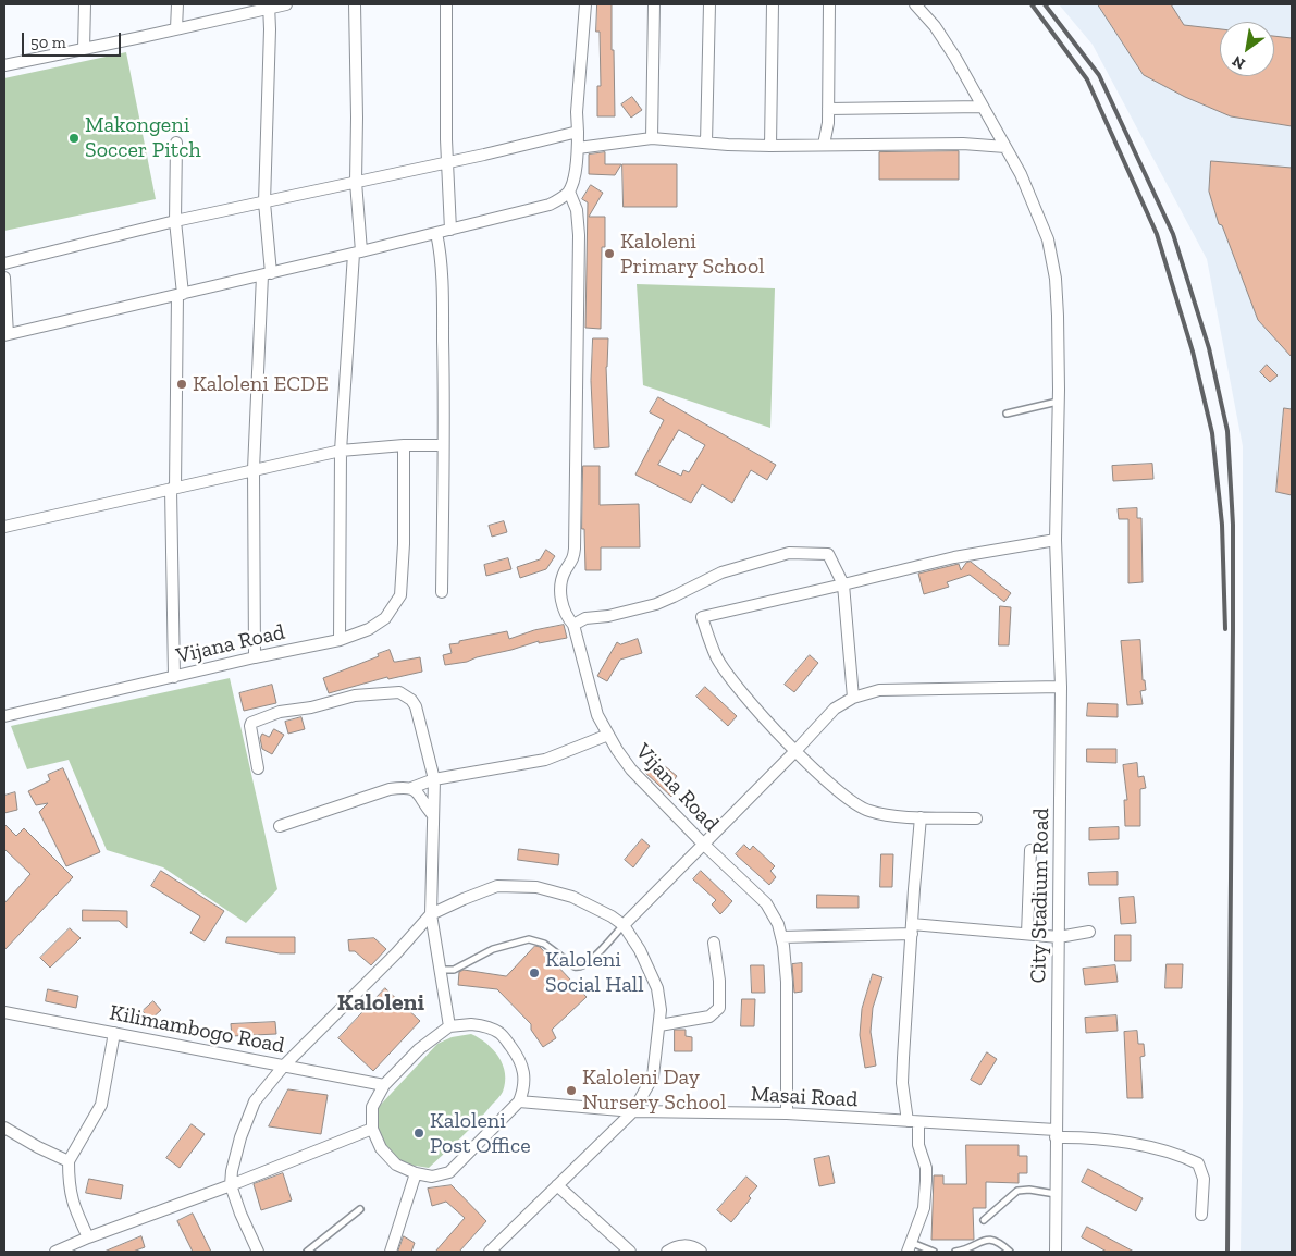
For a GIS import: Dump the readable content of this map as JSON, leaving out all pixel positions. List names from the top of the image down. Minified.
{"streets":{"street":["Vijana Road","City Stadium Road","Kilimambogo Road","Masai Road"]},"crossings":[["Vijana Road","Masai Road"],["City Stadium Road","Masai Road"],["Kilimambogo Road","Masai Road"]],"districts":["Kaloleni"],"places":["Makongeni Soccer Pitch","Kaloleni Primary School","Kaloleni ECDE","Kaloleni Social Hall","Kaloleni Day Nursery School","Kaloleni Post Office"],"scale_bar":"50 m","north":"bottom left"}
